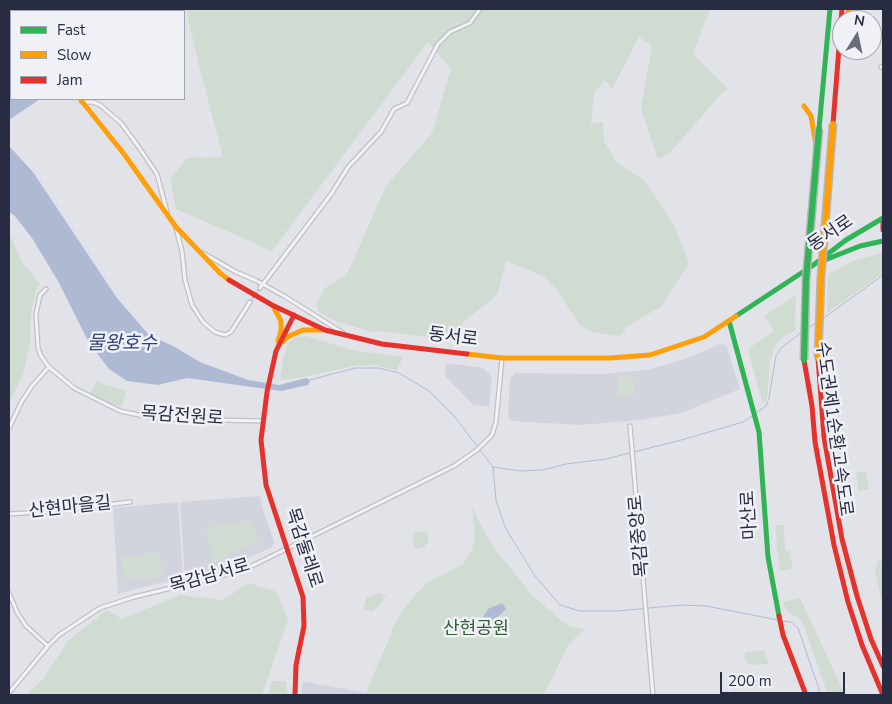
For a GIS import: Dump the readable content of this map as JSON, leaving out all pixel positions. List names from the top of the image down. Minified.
{"streets":{"main road":["동서로","수도권제1순환고속도로","마산로","목감둘레로"],"street":["목감전원로","산현마을길","목감중앙로","목감남서로"]},"crossings":[["동서로","마산로"],["동서로","목감남서로"],["목감전원로","목감둘레로"],["목감둘레로","목감남서로"]],"water":["물왕호수"],"parks":["산현공원"],"legend":["Fast","Slow","Jam"],"scale_bar":"200 m","north":"top"}
